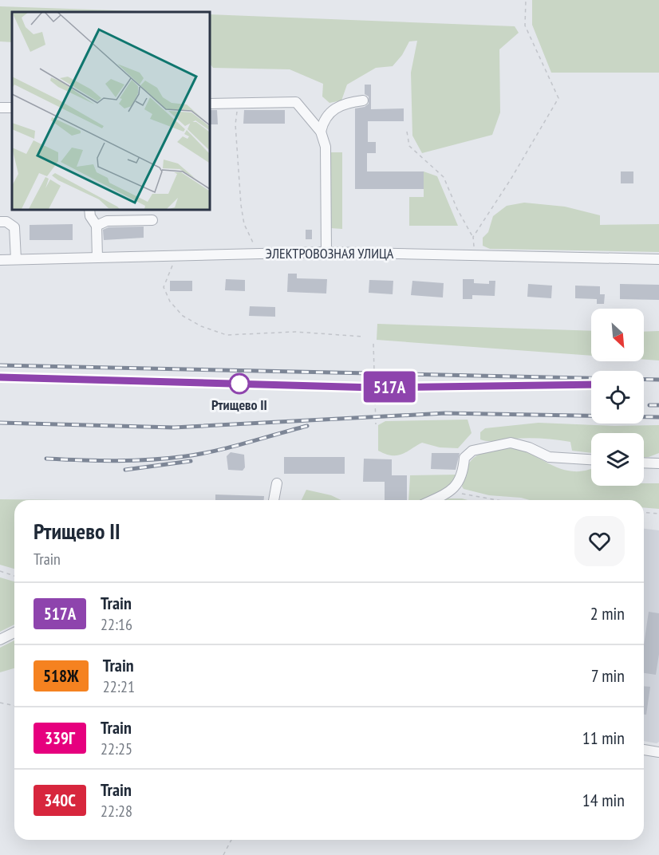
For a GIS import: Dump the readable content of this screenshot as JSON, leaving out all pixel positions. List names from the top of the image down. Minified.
{"streets":{"street":["ЭЛЕКТРОВОЗНАЯ УЛИЦА"]},"places":["Ртищево II"],"north":"bottom right","page":{"on_map":"517А","heading":["Ртищево II","Train"],"list":[{"mark":"517А","name":"Train","note":"22:16","value":"2 min"},{"mark":"518Ж","name":"Train","note":"22:21","value":"7 min"},{"mark":"339Г","name":"Train","note":"22:25","value":"11 min"},{"mark":"340С","name":"Train","note":"22:28","value":"14 min"}]}}
